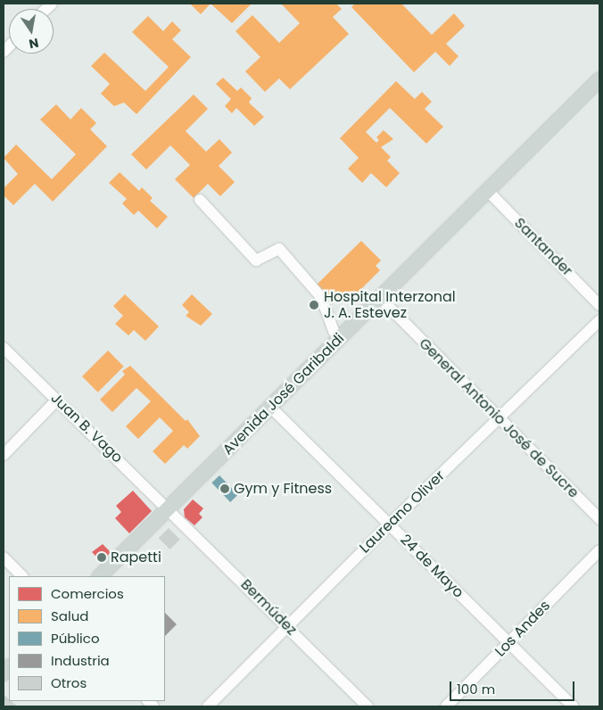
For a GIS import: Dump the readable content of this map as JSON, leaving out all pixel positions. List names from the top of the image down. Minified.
{"streets":{"main road":["Avenida José Garibaldi"],"street":["Santander","General Antonio José de Sucre","Juan B. Vago","Laureano Oliver","24 de Mayo","Bermúdez","Los Andes"]},"crossings":[["Santander","Avenida José Garibaldi"],["Avenida José Garibaldi","General Antonio José de Sucre"],["Avenida José Garibaldi","Juan B. Vago"],["Avenida José Garibaldi","24 de Mayo"],["Avenida José Garibaldi","Bermúdez"],["General Antonio José de Sucre","Laureano Oliver"],["Juan B. Vago","Bermúdez"],["Laureano Oliver","24 de Mayo"],["Laureano Oliver","Bermúdez"],["24 de Mayo","Los Andes"]],"places":["Hospital Interzonal J. A. Estevez","Gym y Fitness","Rapetti"],"legend":["Comercios","Salud","Público","Industria","Otros"],"scale_bar":"100 m","north":"bottom"}
